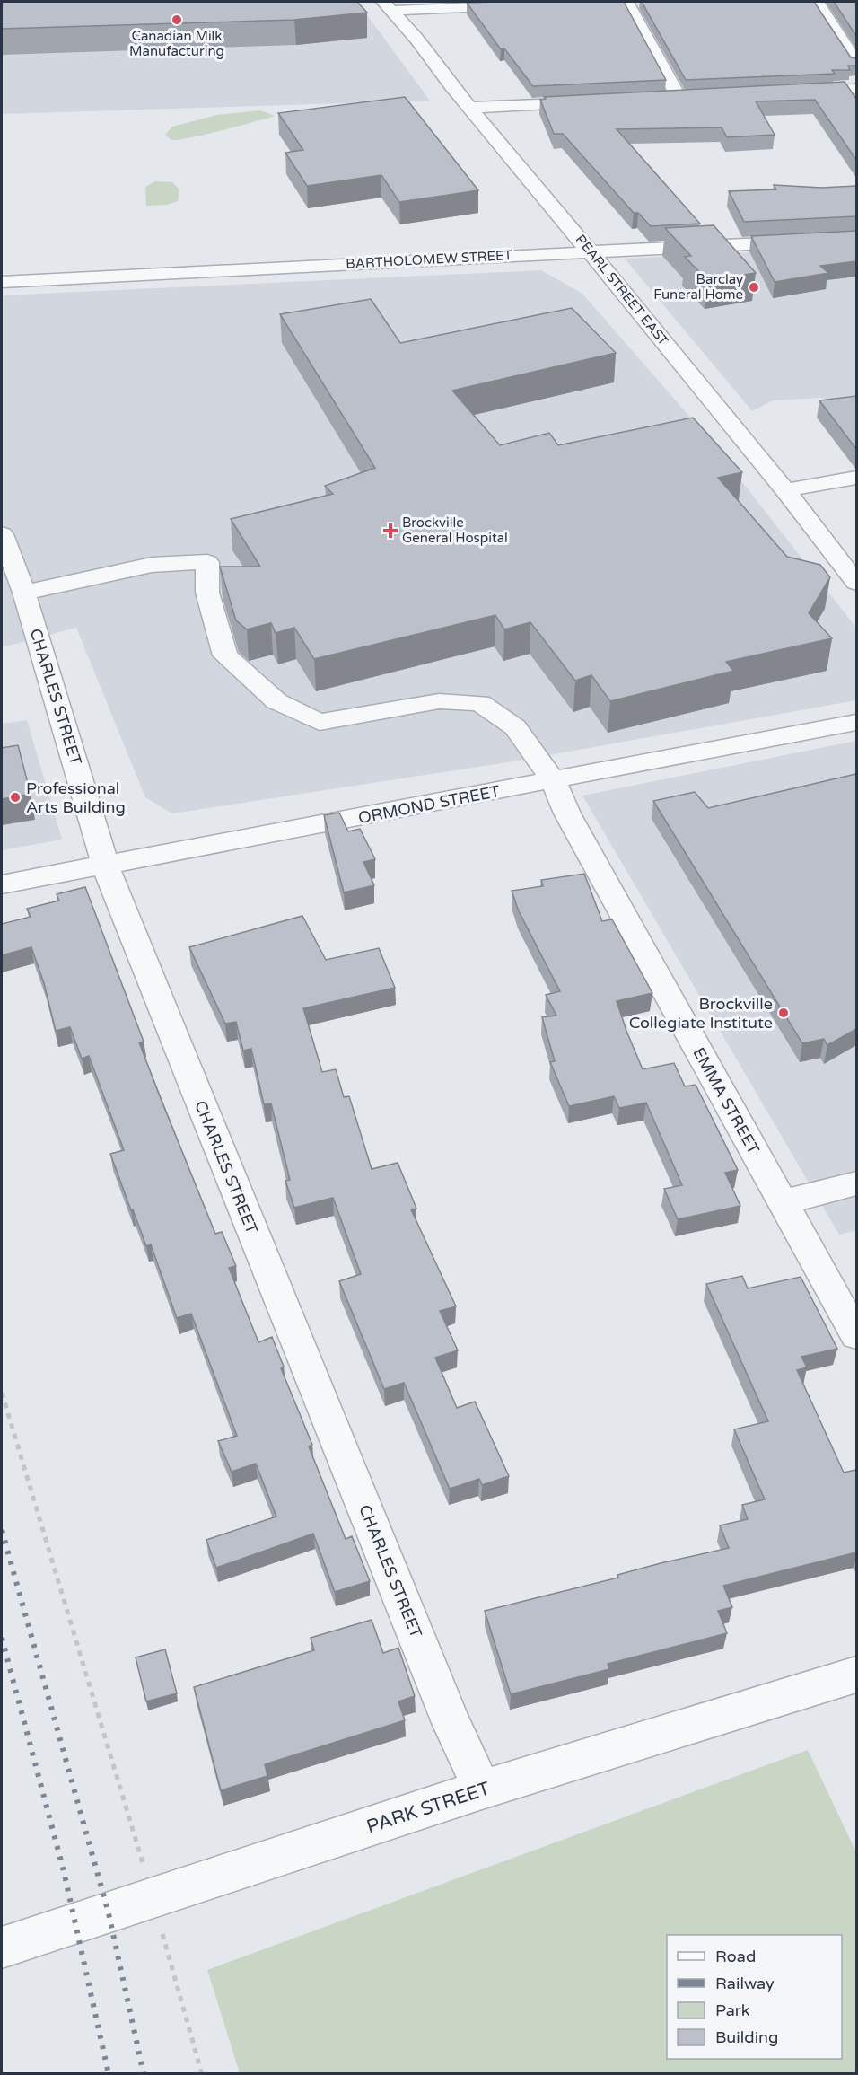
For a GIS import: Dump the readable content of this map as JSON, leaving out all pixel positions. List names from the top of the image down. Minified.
{"streets":{"street":["BARTHOLOMEW STREET","PEARL STREET EAST","CHARLES STREET","ORMOND STREET","EMMA STREET","PARK STREET"]},"crossings":[["BARTHOLOMEW STREET","PEARL STREET EAST"],["CHARLES STREET","ORMOND STREET"],["CHARLES STREET","EMMA STREET"],["CHARLES STREET","PARK STREET"],["ORMOND STREET","EMMA STREET"]],"places":{"other":["Canadian Milk Manufacturing","Barclay Funeral Home","Professional Arts Building","Brockville Collegiate Institute"],"health":["Brockville General Hospital"]},"legend":["Road","Railway","Park","Building"]}
